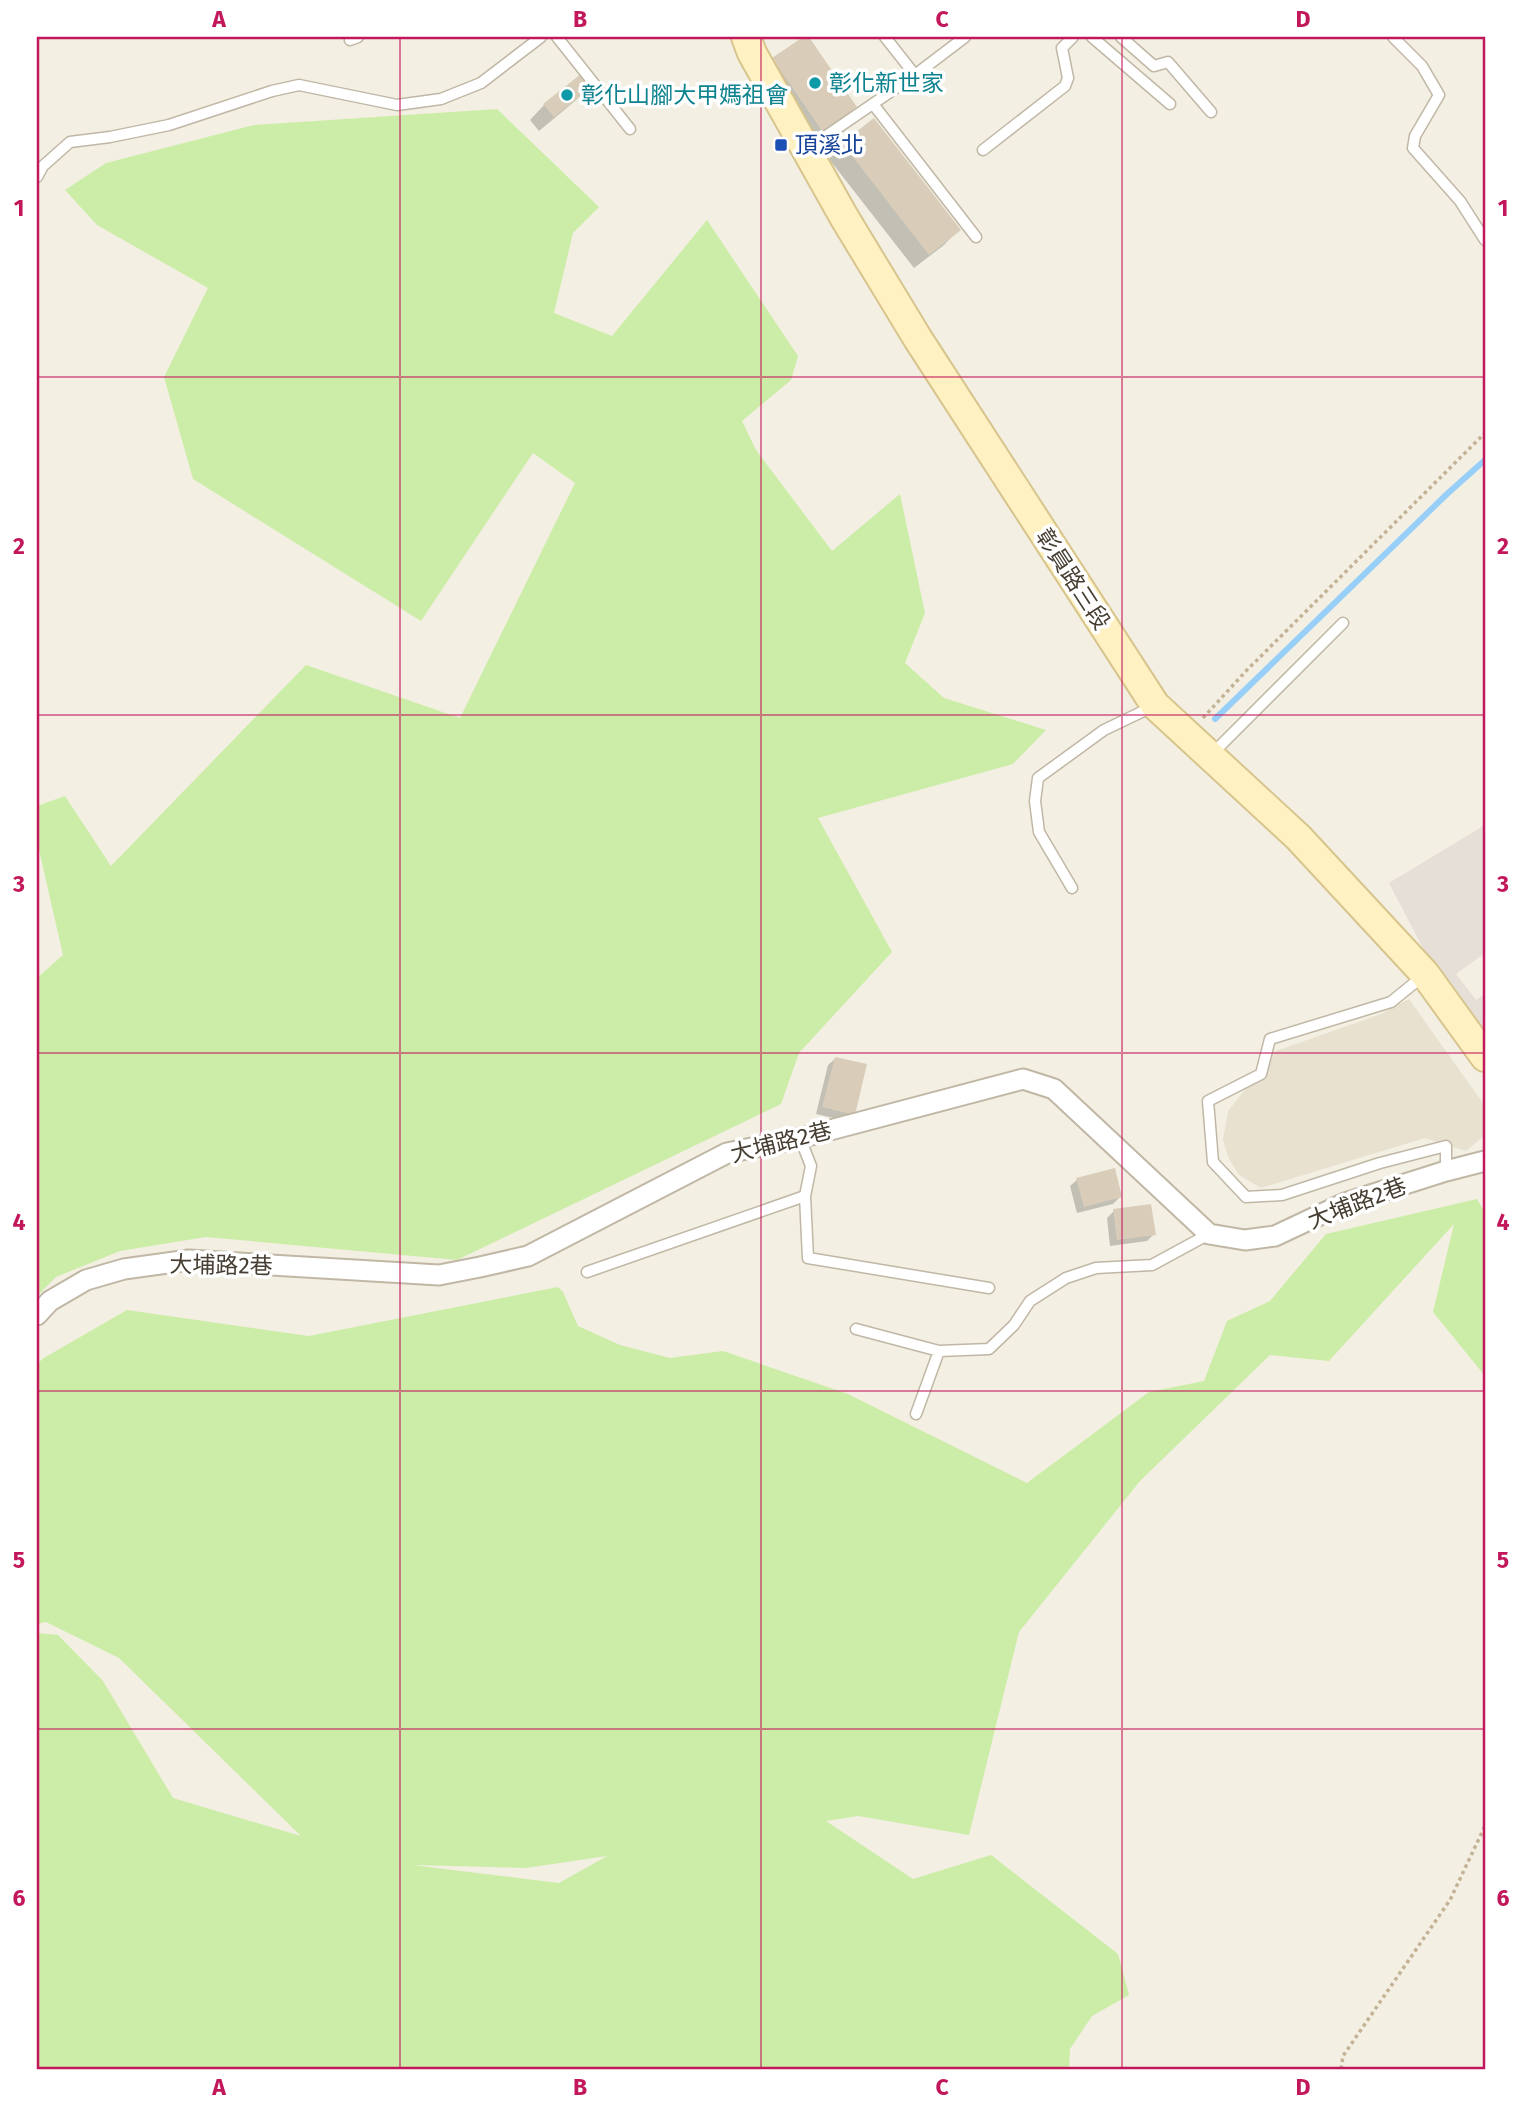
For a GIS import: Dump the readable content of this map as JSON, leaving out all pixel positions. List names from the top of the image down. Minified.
{"streets":{"main road":["彰員路三段"],"street":["大埔路2巷"]},"places":{"other":["彰化新世家","彰化山腳大甲媽祖會"],"transit":["頂溪北"]},"grid":{"columns":["A","B","C","D"],"rows":["1","2","3","4","5","6"]}}
